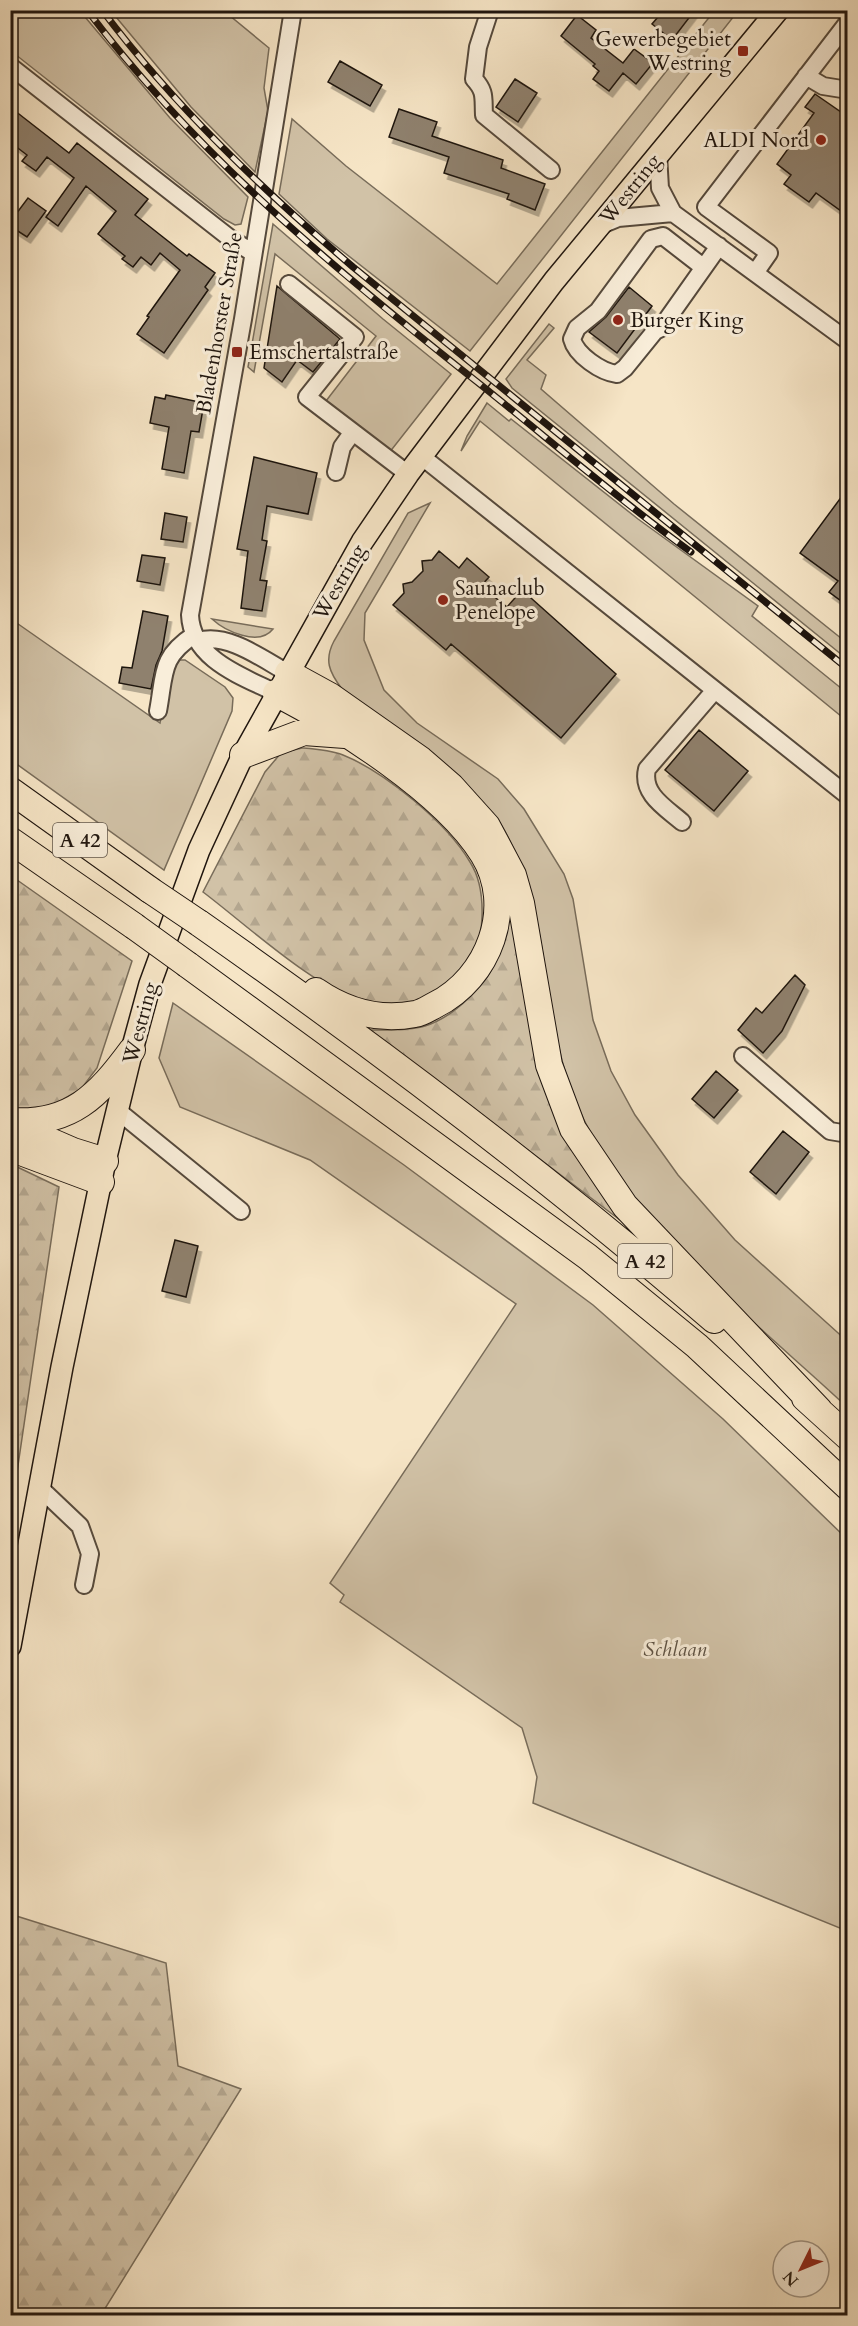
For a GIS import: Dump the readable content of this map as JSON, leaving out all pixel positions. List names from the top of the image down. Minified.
{"streets":{"highway":["A 42"],"main road":["Westring"],"street":["Bladenhorster Straße"]},"parks":["Schlaan"],"places":{"transit":["Gewerbegebiet Westring","Emschertalstraße"],"other":["ALDI Nord","Burger King","Saunaclub Penelope"]},"north":"bottom left"}
